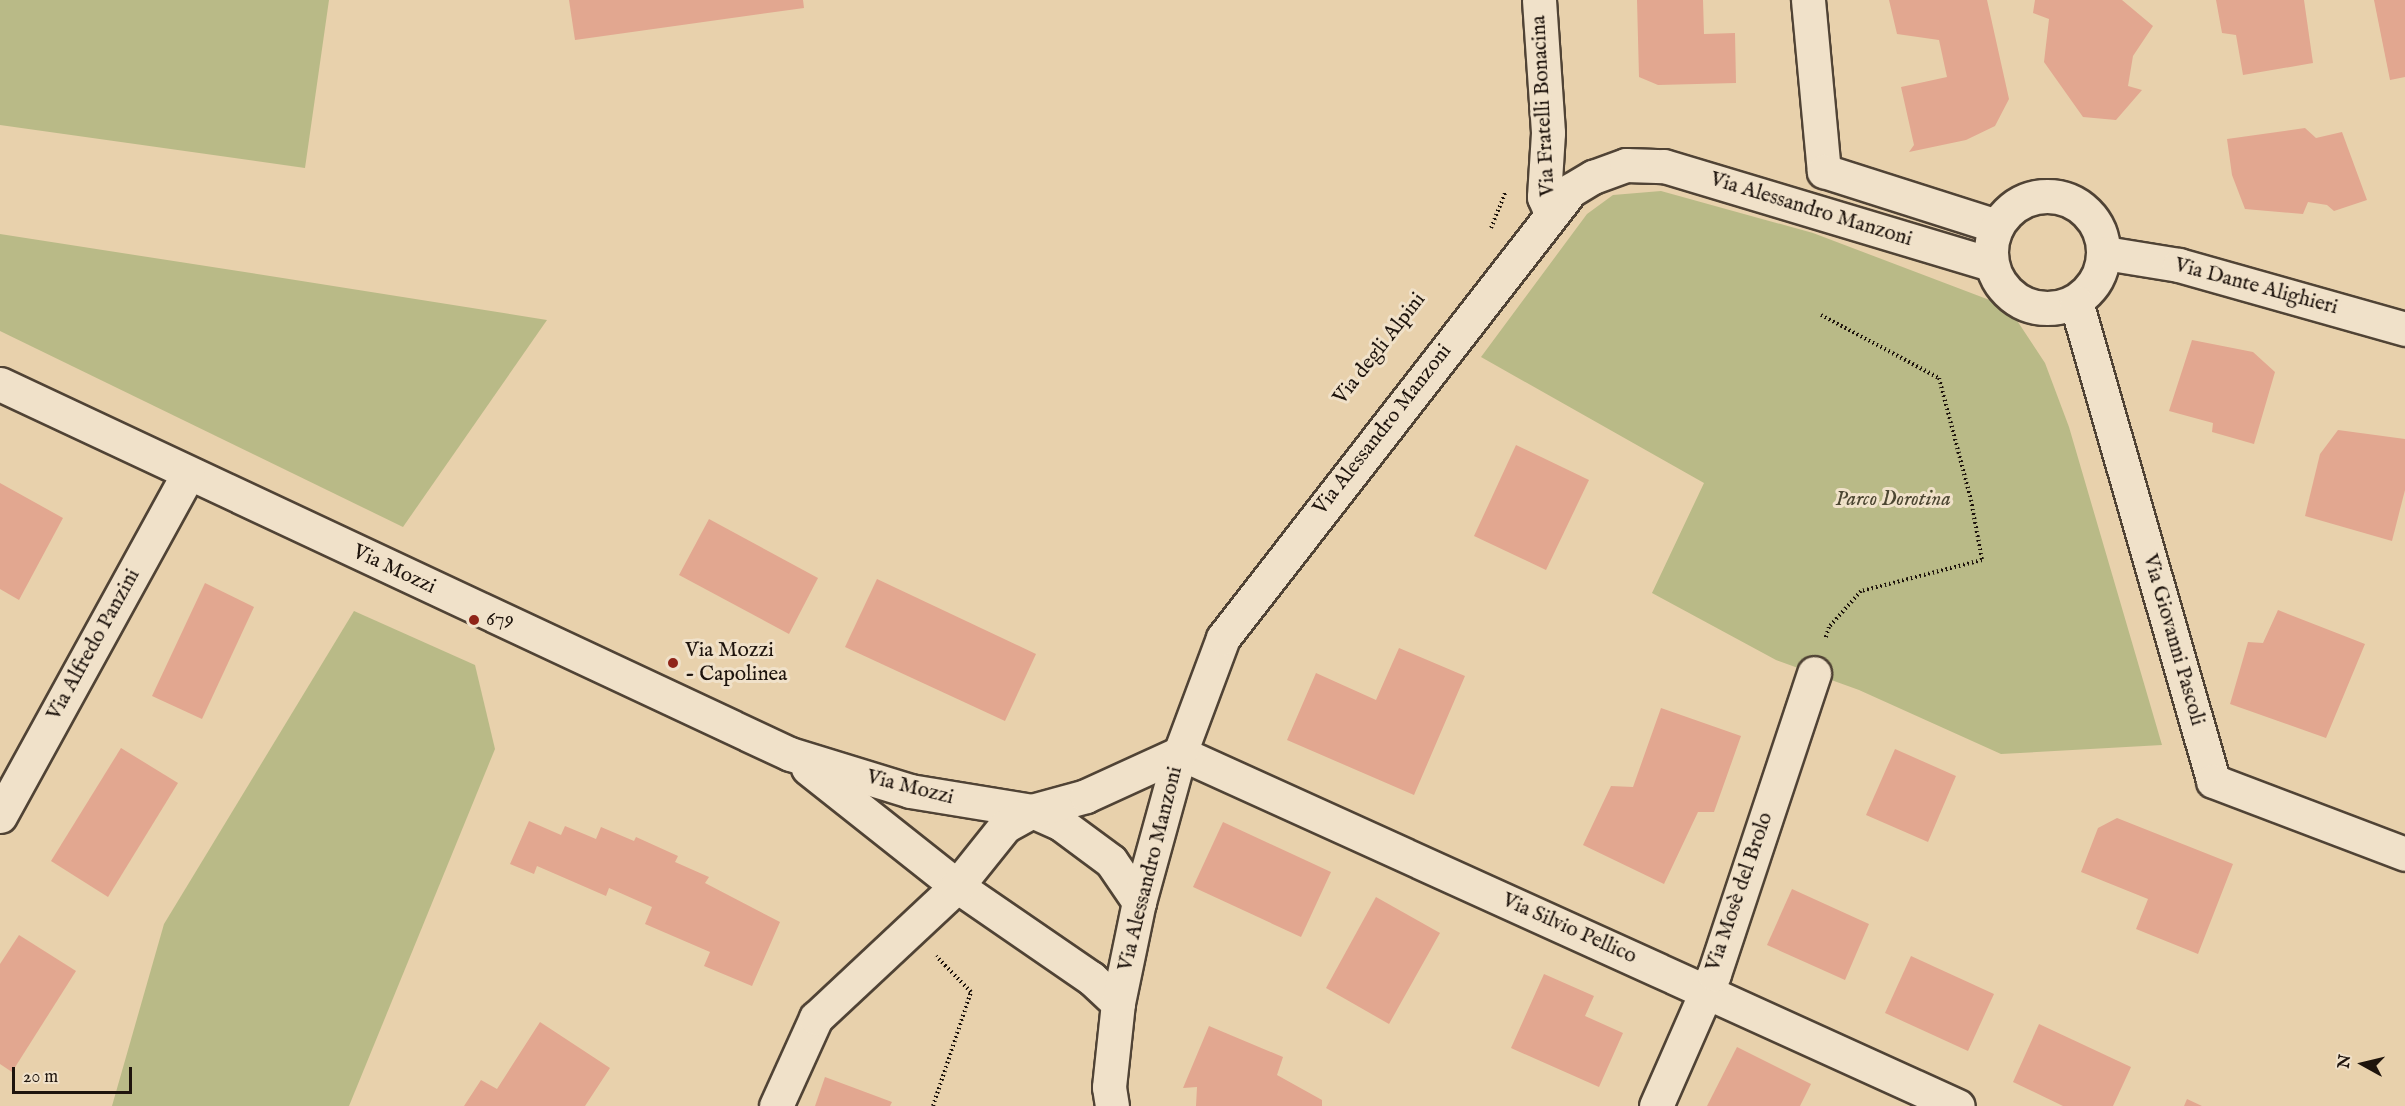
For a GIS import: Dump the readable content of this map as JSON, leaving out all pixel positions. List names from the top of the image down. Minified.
{"streets":{"street":["Via Fratelli Bonacina","Via Alessandro Manzoni","Via Dante Alighieri","Via Mozzi","Via Giovanni Pascoli","Via Alfredo Panzini","Via Mosè del Brolo","Via Silvio Pellico"]},"crossings":[["Via Fratelli Bonacina","Via Alessandro Manzoni"],["Via Alessandro Manzoni","Via Dante Alighieri"],["Via Alessandro Manzoni","Via Mozzi"],["Via Alessandro Manzoni","Via Giovanni Pascoli"],["Via Alessandro Manzoni","Via Silvio Pellico"],["Via Dante Alighieri","Via Giovanni Pascoli"],["Via Mozzi","Via Alfredo Panzini"],["Via Mozzi","Via Silvio Pellico"],["Via Mosè del Brolo","Via Silvio Pellico"]],"parks":["Parco Dorotina"],"places":["679","Via Mozzi - Capolinea"],"scale_bar":"20 m","north":"left"}
